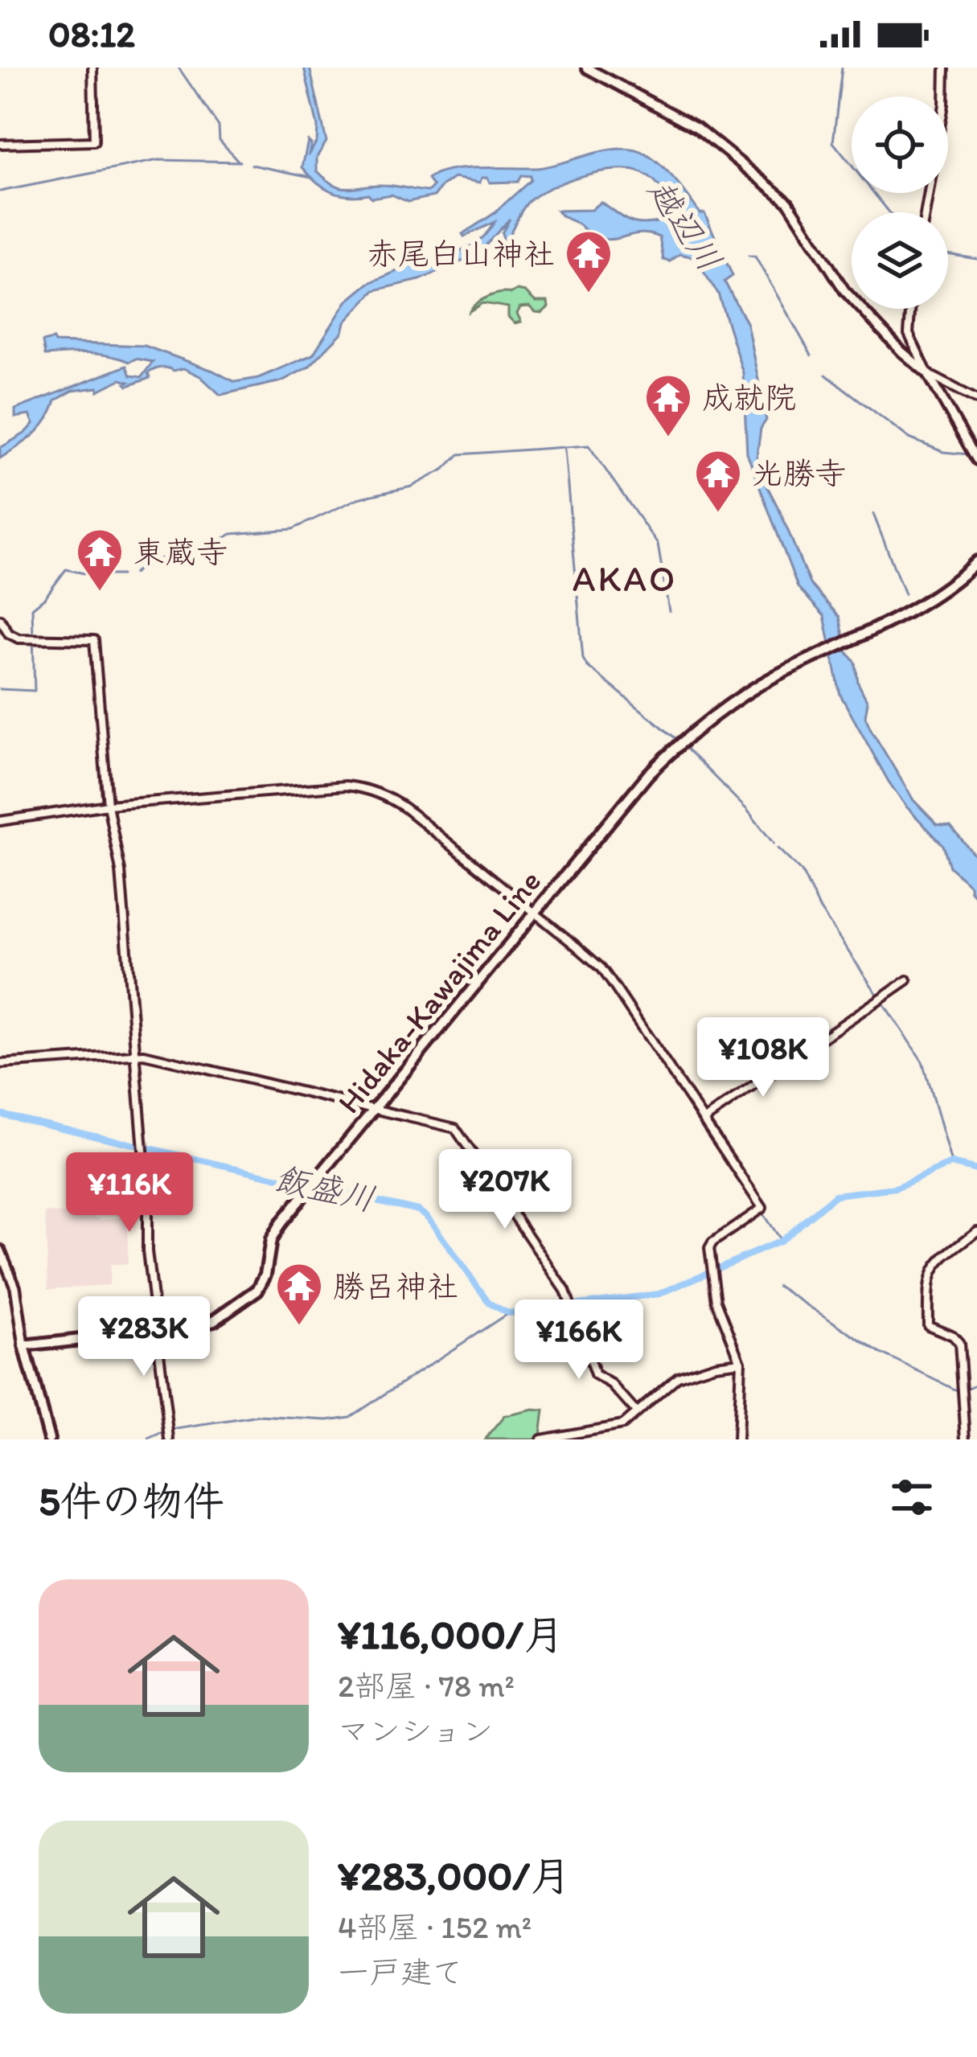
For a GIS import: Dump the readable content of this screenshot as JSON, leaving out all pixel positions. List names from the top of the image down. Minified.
{"streets":{"main road":["Hidaka-Kawajima Line"]},"districts":["AKAO"],"water":["越辺川","飯盛川"],"places":{"temple":["赤尾白山神社","成就院","光勝寺","東蔵寺","勝呂神社"]},"page":{"status":"08:12","price":["¥108K","¥207K","¥116K","¥283K","¥166K"],"heading":"5件の物件","list":[{"name":"¥116,000/月","note":"2部屋 · 78 m² · マンション"},{"name":"¥283,000/月","note":"4部屋 · 152 m² · 一戸建て"}]}}
